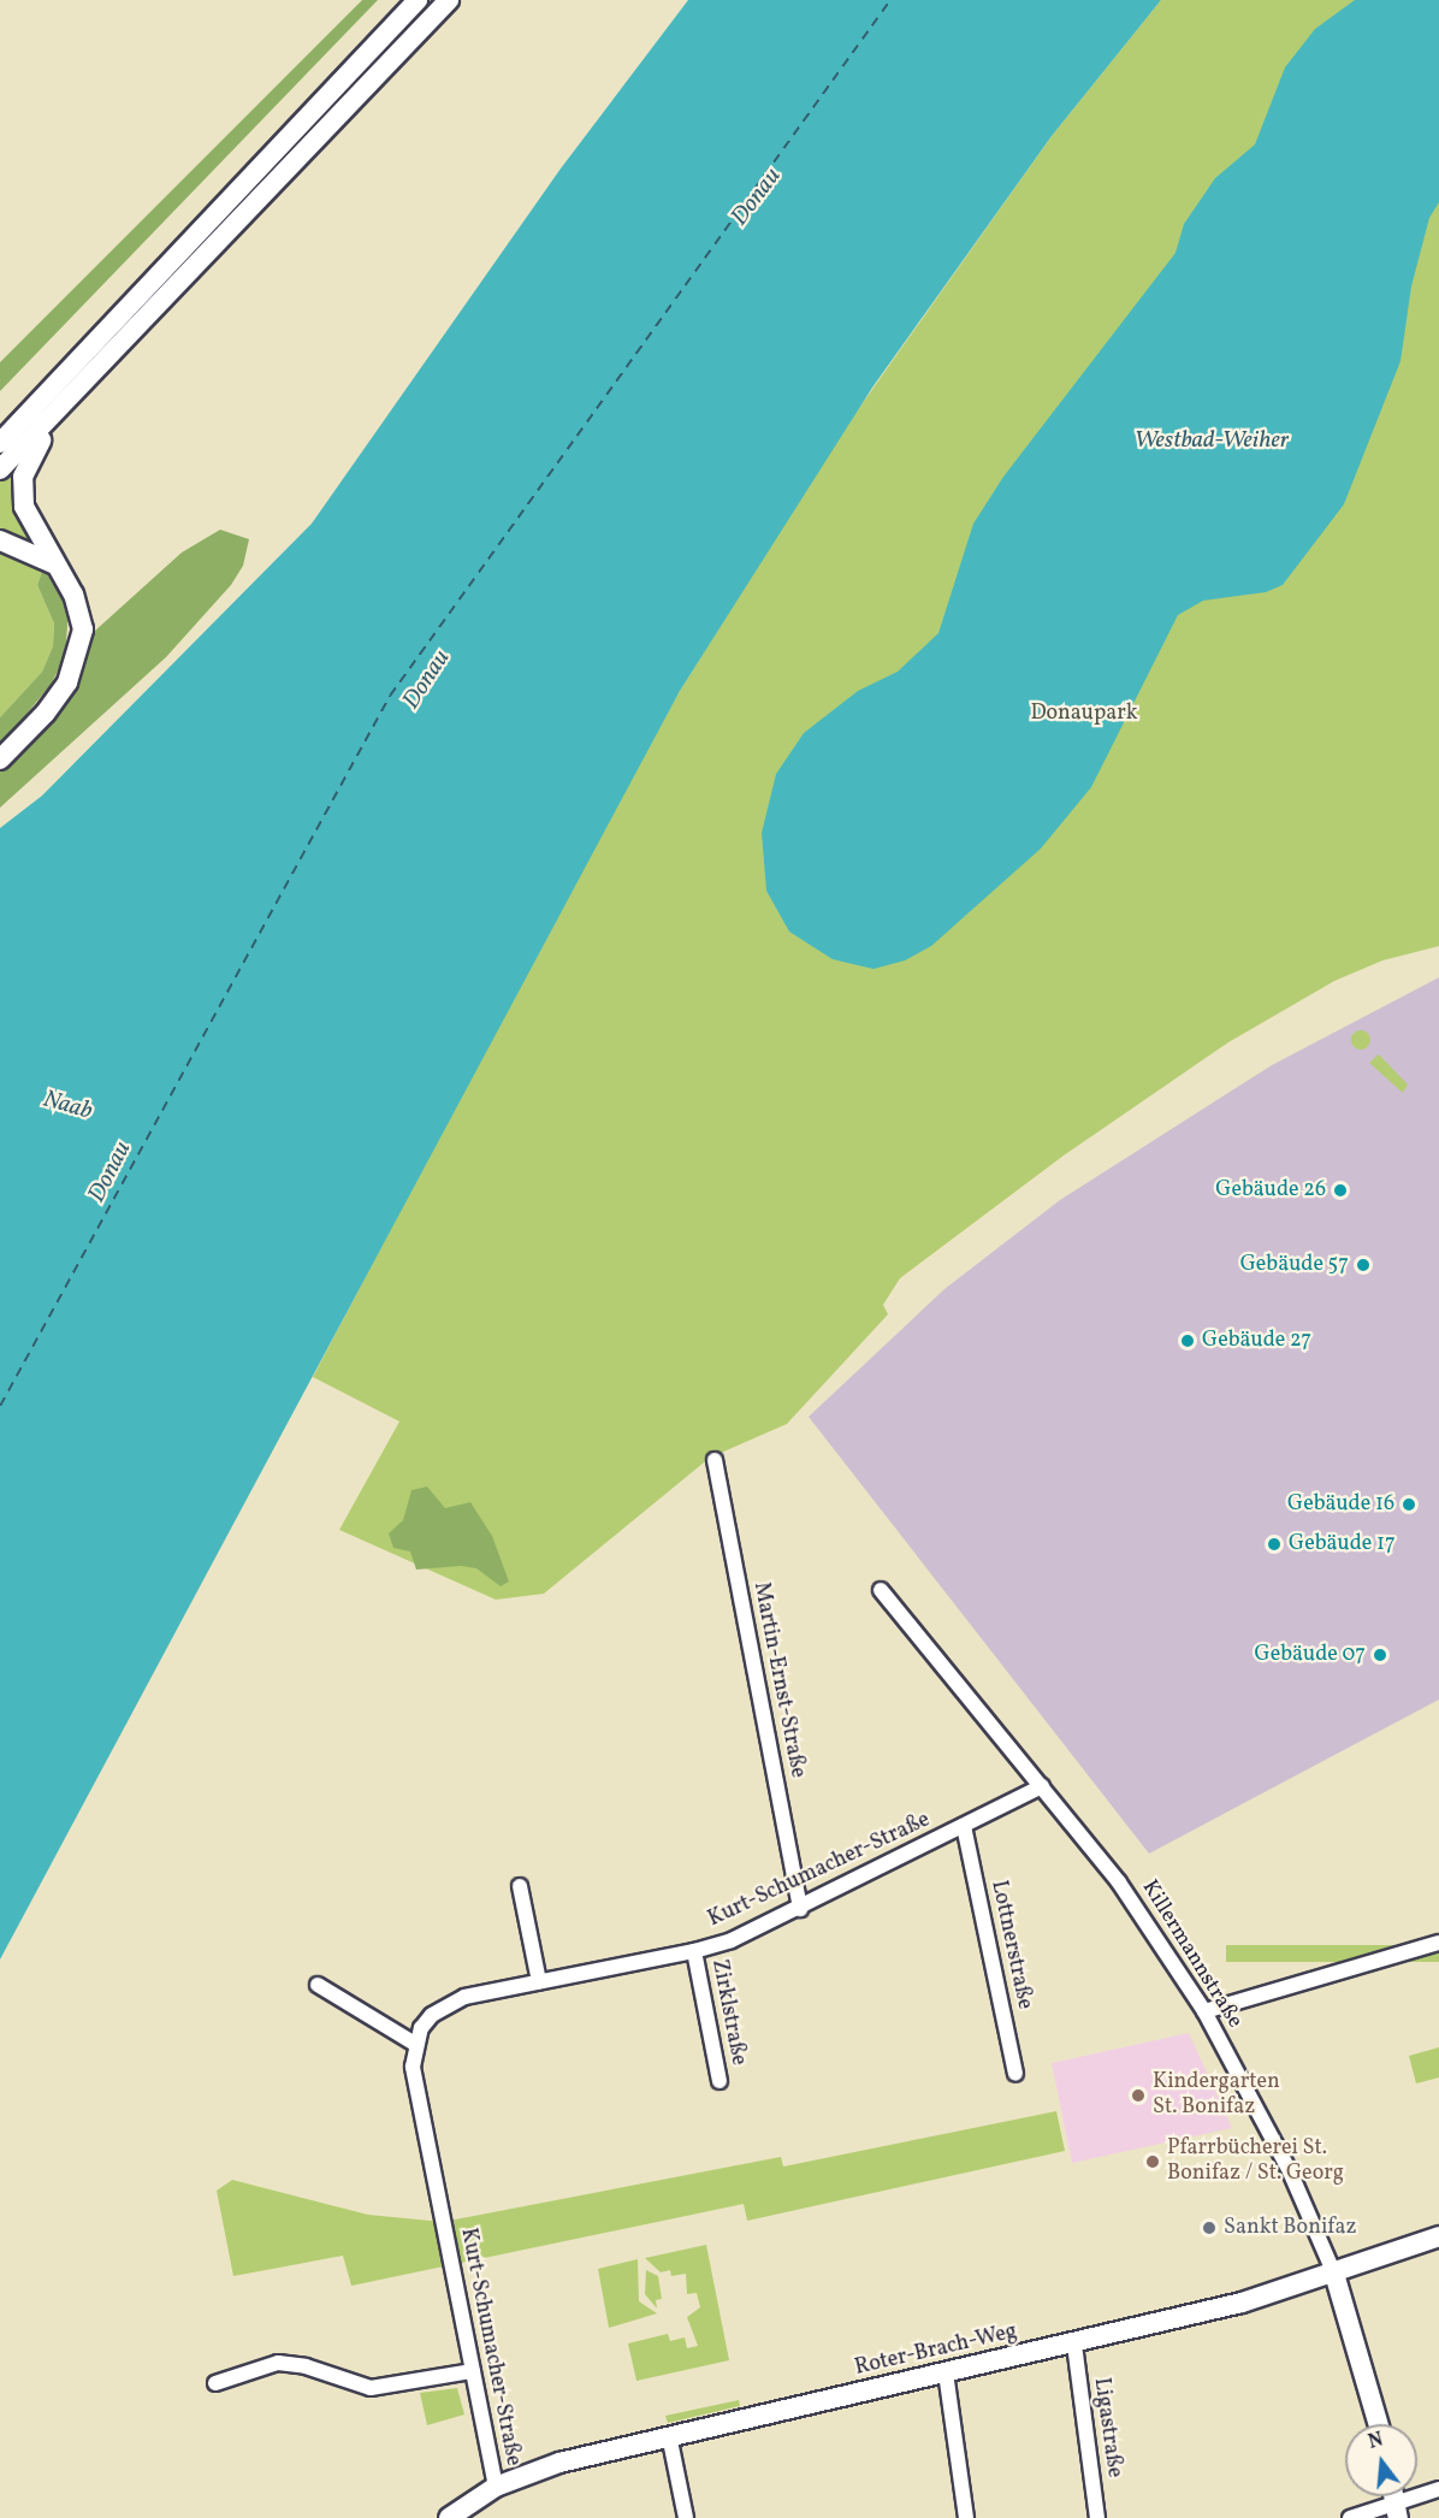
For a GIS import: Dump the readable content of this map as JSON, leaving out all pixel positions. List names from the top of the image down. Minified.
{"streets":{"main road":["Killermannstraße","Roter-Brach-Weg"],"street":["Martin-Ernst-Straße","Kurt-Schumacher-Straße","Lottnerstraße","Zirklstraße","Ligastraße"]},"crossings":[["Martin-Ernst-Straße","Kurt-Schumacher-Straße"],["Kurt-Schumacher-Straße","Lottnerstraße"],["Kurt-Schumacher-Straße","Killermannstraße"],["Kurt-Schumacher-Straße","Zirklstraße"],["Kurt-Schumacher-Straße","Roter-Brach-Weg"],["Killermannstraße","Roter-Brach-Weg"],["Roter-Brach-Weg","Ligastraße"]],"water":["Donau","Westbad-Weiher","Naab"],"parks":["Donaupark"],"places":["Gebäude 26","Gebäude 57","Gebäude 27","Gebäude 16","Gebäude 17","Gebäude 07","Kindergarten St. Bonifaz","Pfarrbücherei St. Bonifaz / St. Georg","Sankt Bonifaz"],"north":"top"}
